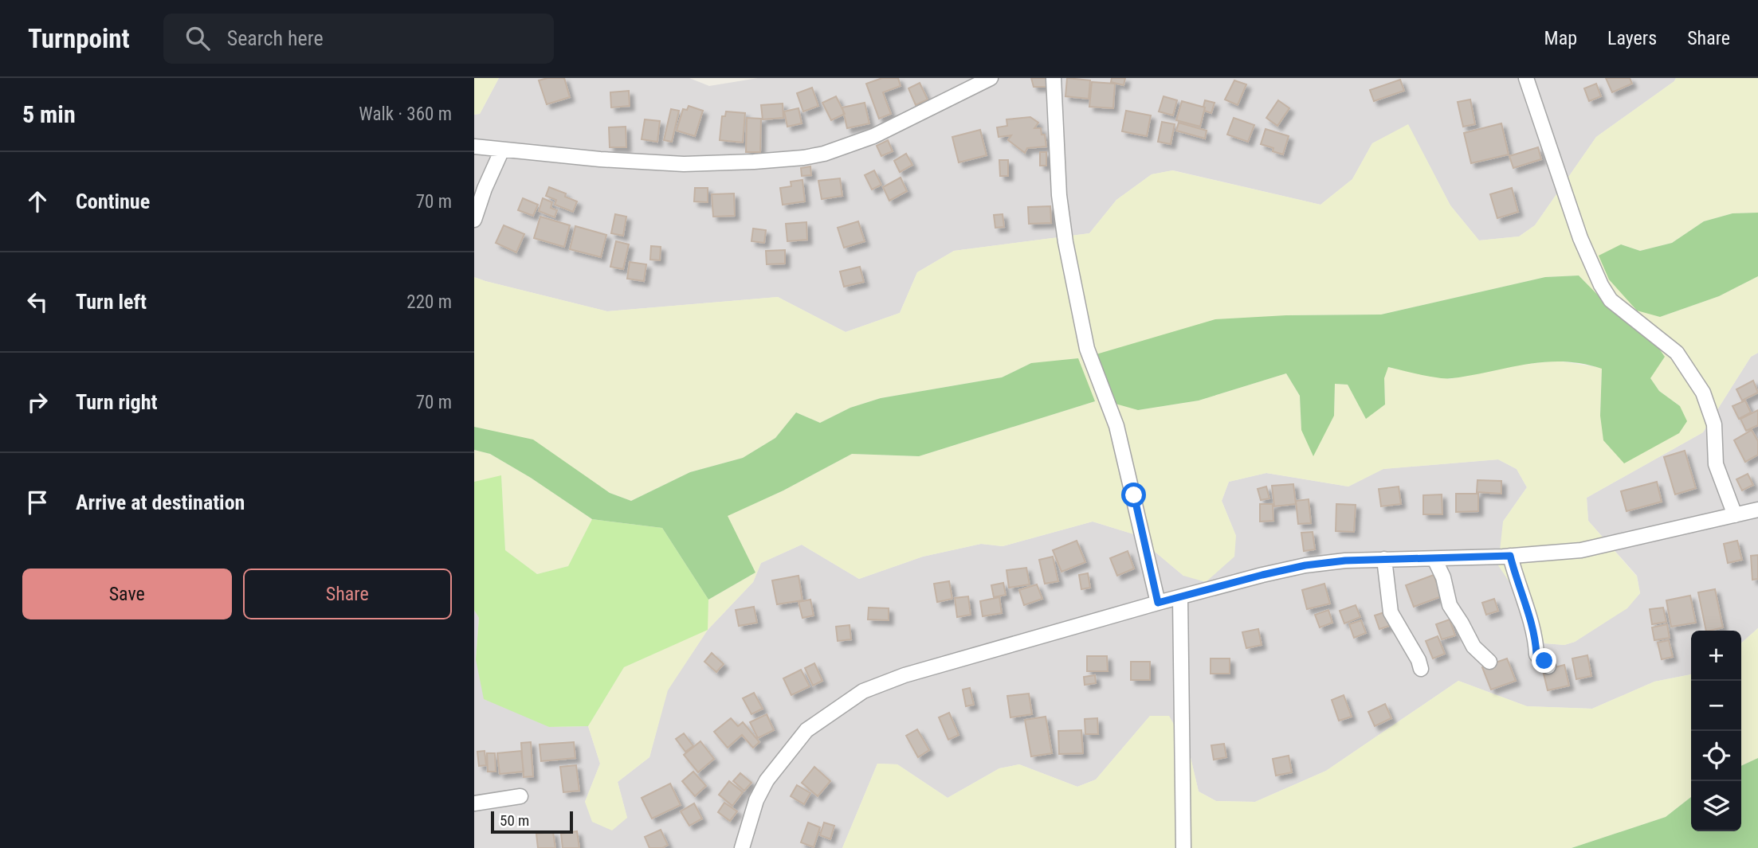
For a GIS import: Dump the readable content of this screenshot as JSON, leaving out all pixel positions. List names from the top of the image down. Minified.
{"scale_bar":"50 m","page":{"header":"Turnpoint","search":"Search here","nav":["Map","Layers","Share"],"heading":["5 min","Walk · 360 m"],"list":[["Continue","70 m"],["Turn left","220 m"],["Turn right","70 m"],"Arrive at destination"],"buttons":["Save","Share"],"map_buttons":["+","−"],"scale":"50 m"}}
